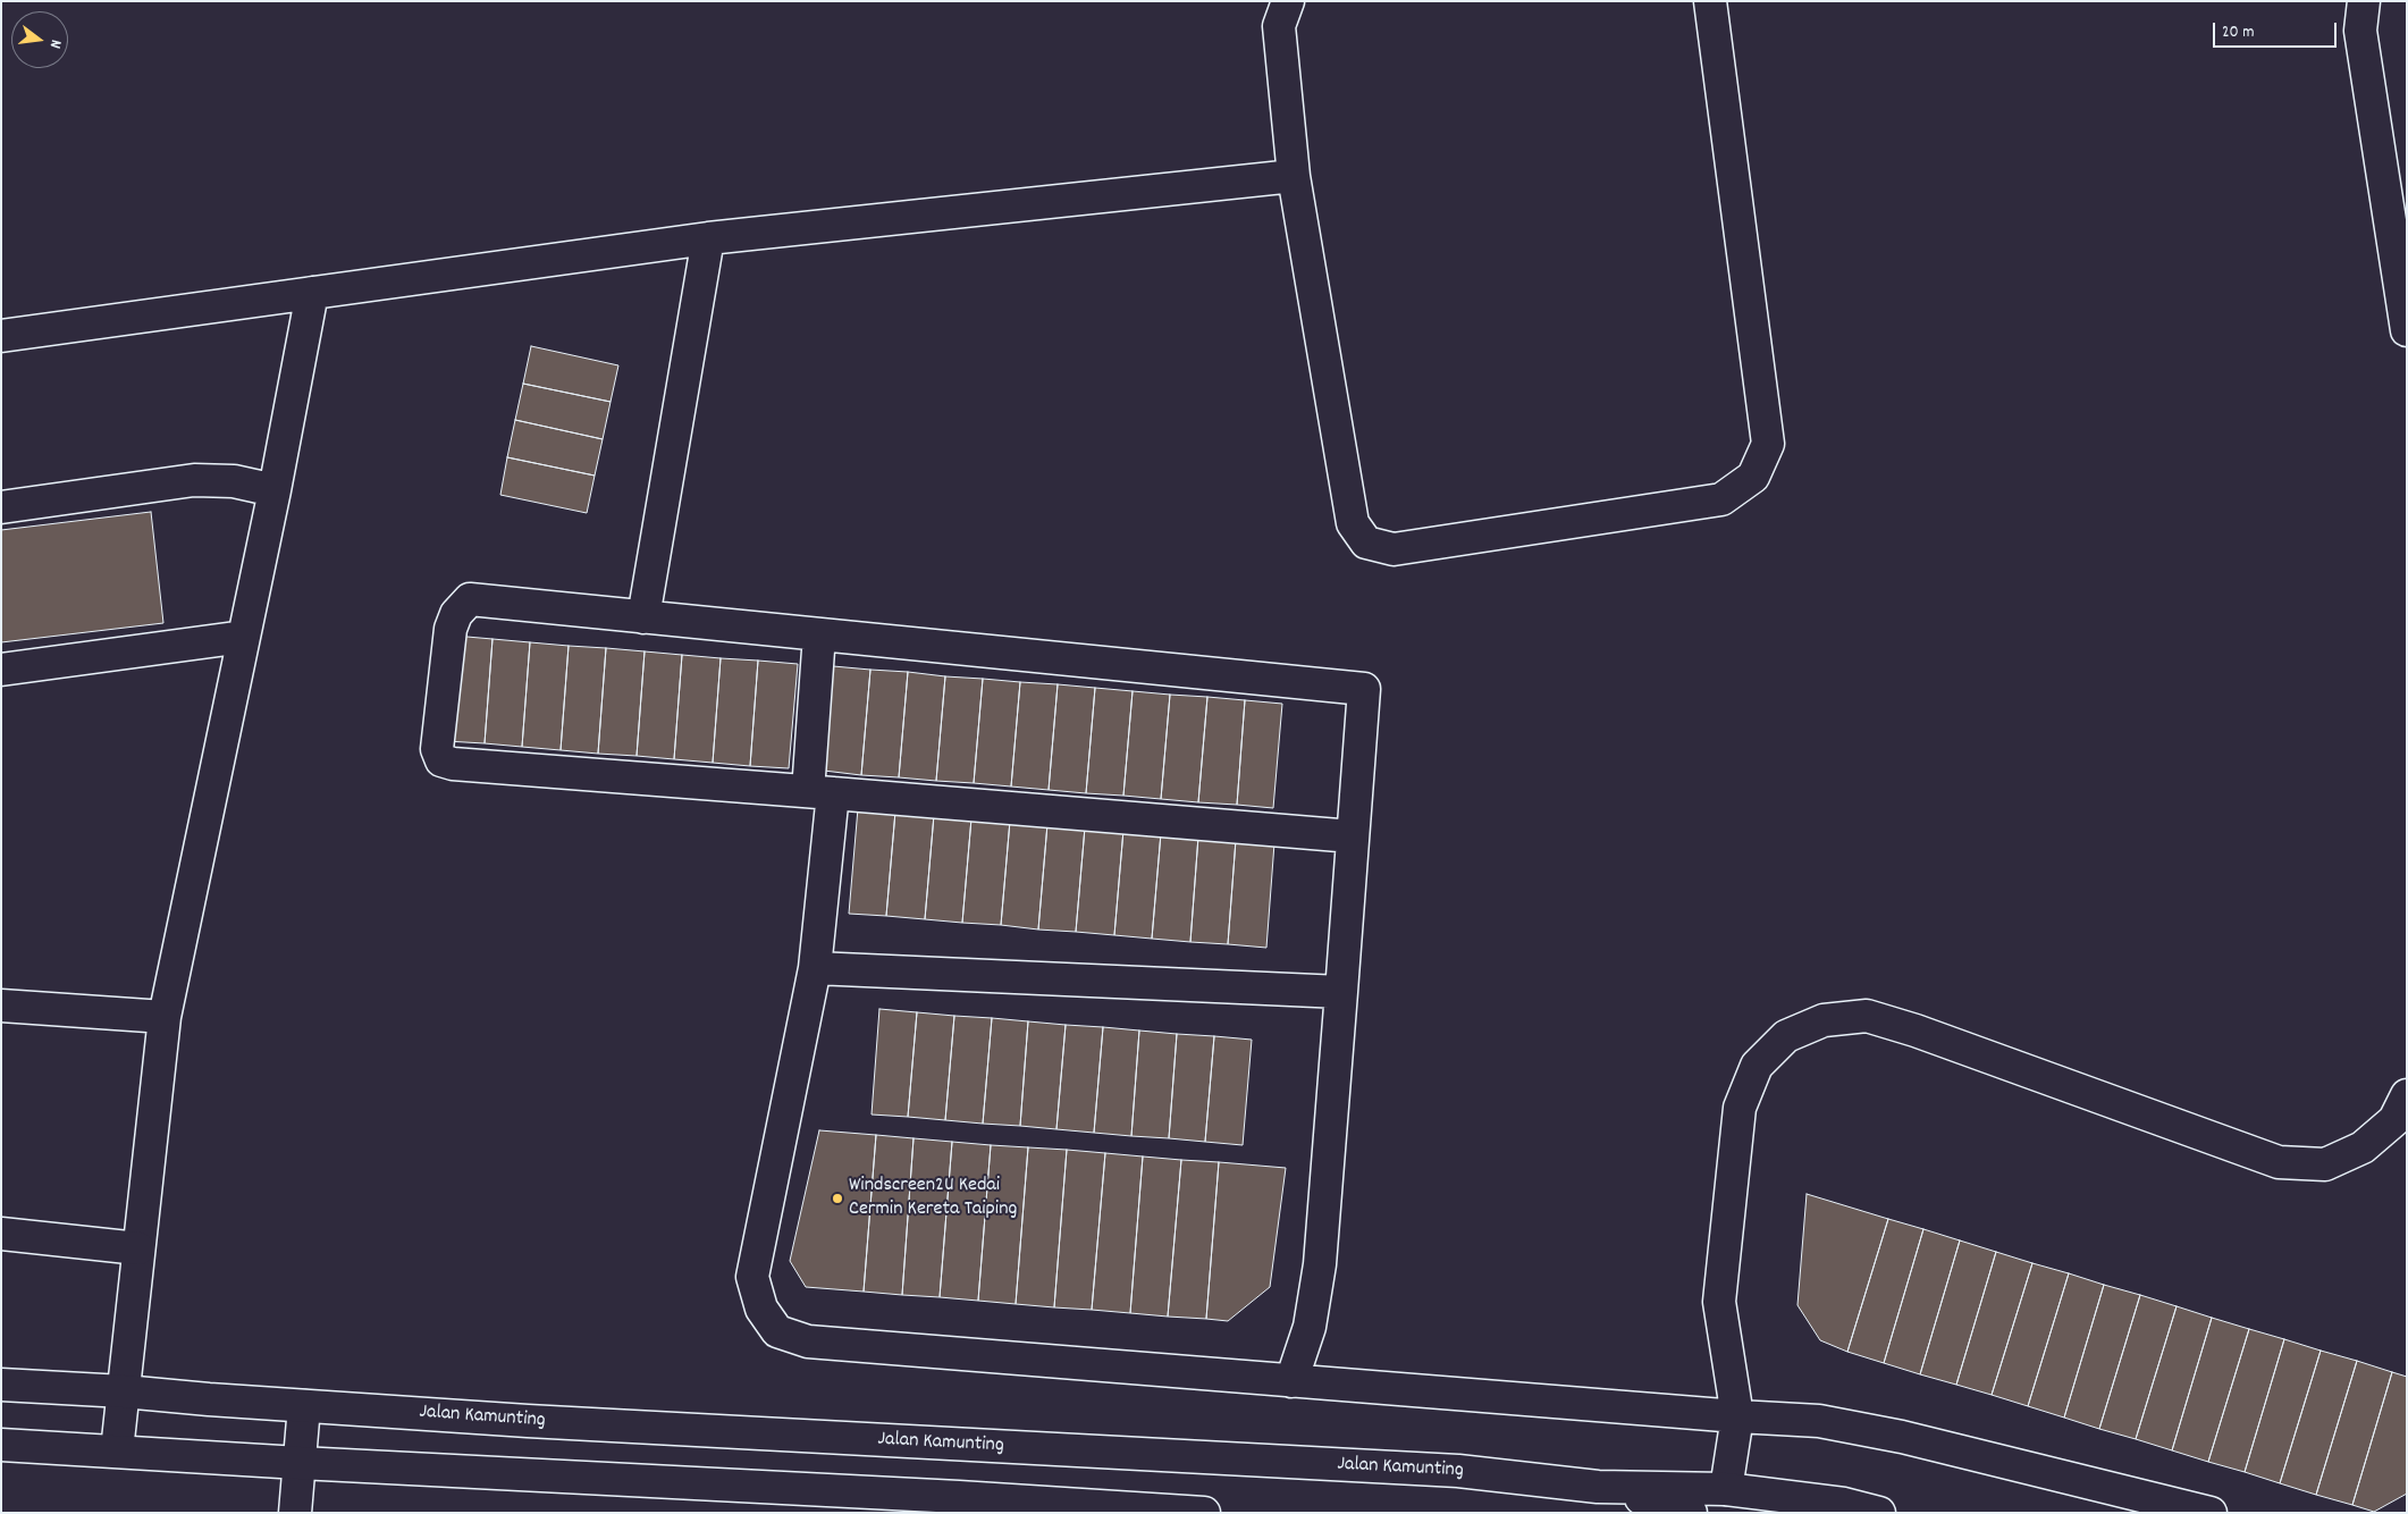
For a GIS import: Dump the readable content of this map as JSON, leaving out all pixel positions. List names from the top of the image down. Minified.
{"streets":{"street":["Jalan Kamunting"]},"places":["Windscreen2U Kedai Cermin Kereta Taiping"],"scale_bar":"20 m","north":"right"}
